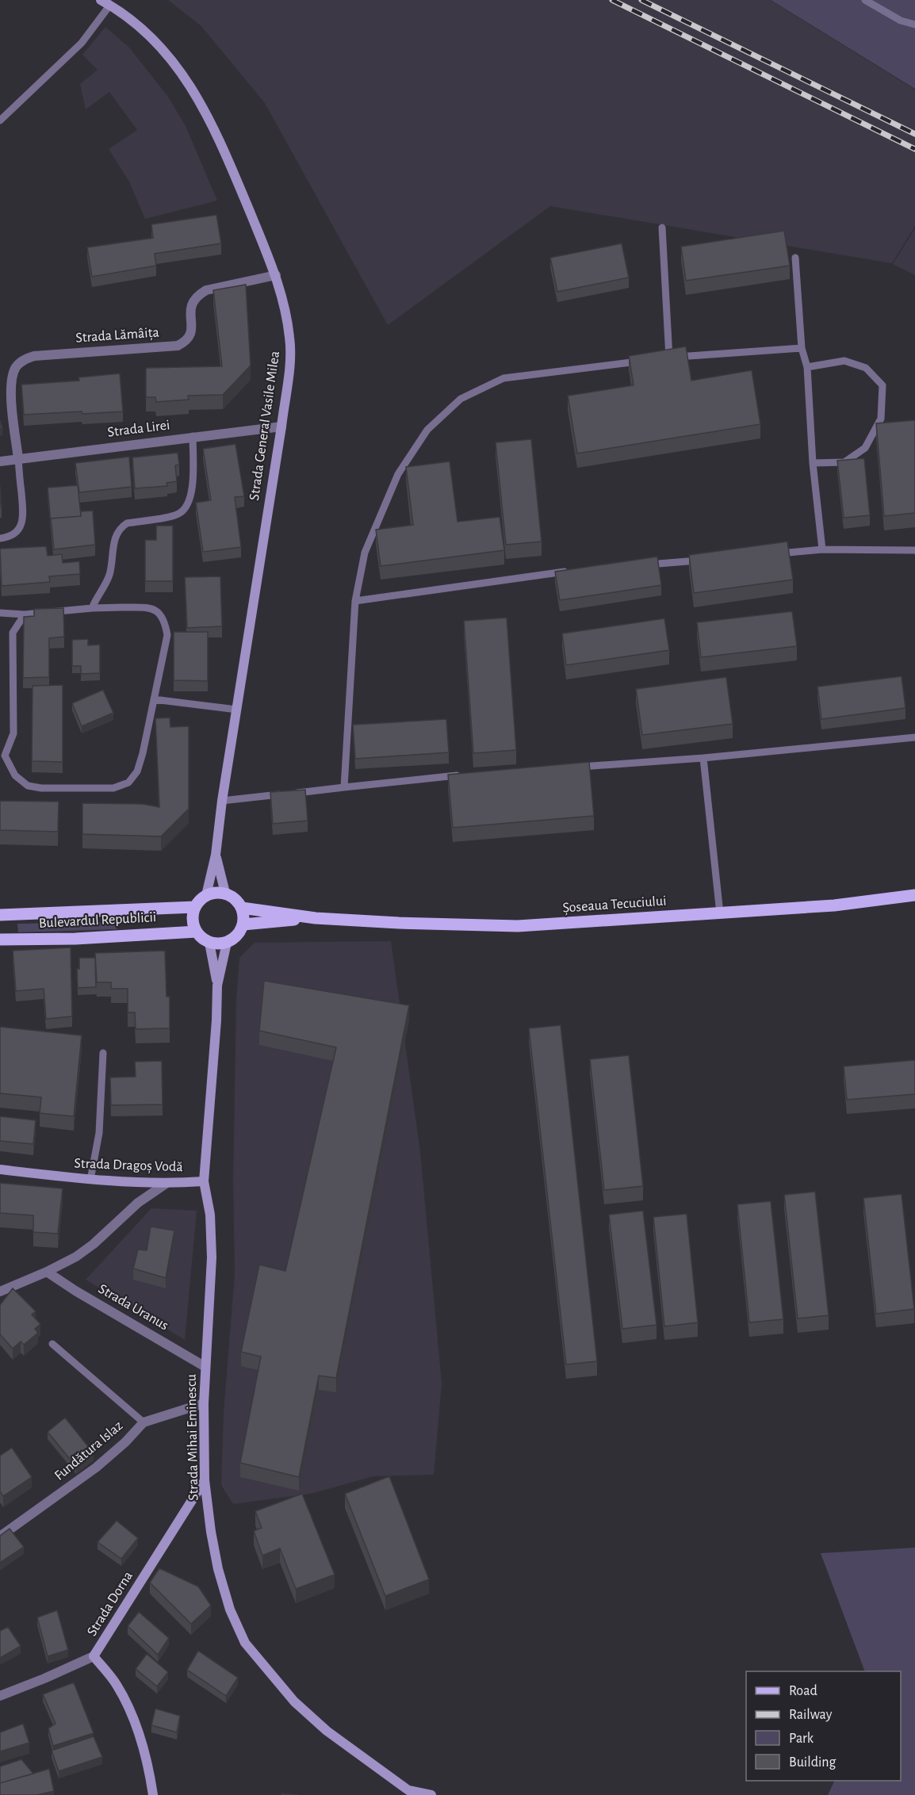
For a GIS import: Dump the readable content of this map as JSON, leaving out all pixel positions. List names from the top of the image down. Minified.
{"streets":{"main road":["Strada General Vasile Milea","Șoseaua Tecuciului","Bulevardul Republicii","Strada Dragoș Vodă","Strada Mihai Eminescu","Strada Dorna"],"street":["Strada Lămâița","Strada Lirei","Strada Uranus","Fundătura Islaz"]},"crossings":[["Strada Lămâița","Strada General Vasile Milea"],["Strada Lămâița","Strada Lirei"],["Strada General Vasile Milea","Strada Lirei"],["Strada General Vasile Milea","Șoseaua Tecuciului"],["Strada General Vasile Milea","Bulevardul Republicii"],["Strada General Vasile Milea","Strada Dragoș Vodă"],["Șoseaua Tecuciului","Bulevardul Republicii"],["Șoseaua Tecuciului","Strada Dragoș Vodă"],["Bulevardul Republicii","Strada Dragoș Vodă"],["Strada Dragoș Vodă","Strada Mihai Eminescu"],["Strada Uranus","Strada Mihai Eminescu"],["Strada Mihai Eminescu","Fundătura Islaz"],["Strada Mihai Eminescu","Strada Dorna"]],"legend":["Road","Railway","Park","Building"]}
